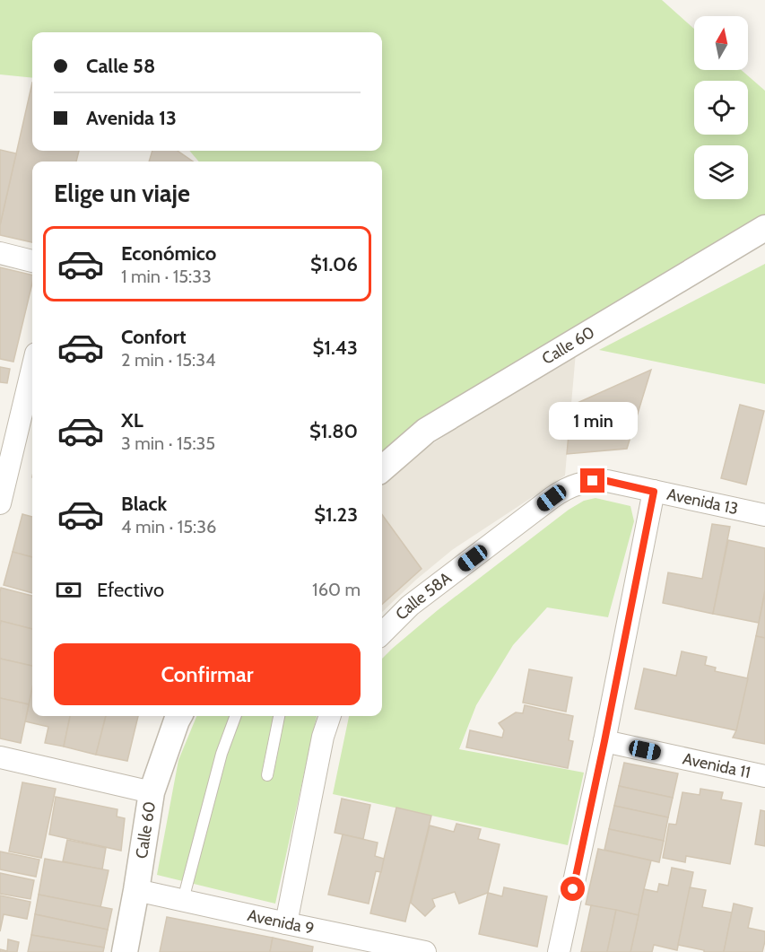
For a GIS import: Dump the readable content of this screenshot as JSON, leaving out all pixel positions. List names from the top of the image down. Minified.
{"streets":{"street":["Calle 60","Avenida 13","Calle 58A","Avenida 11","Avenida 9"]},"crossings":[["Calle 60","Avenida 9"],["Avenida 13","Calle 58A"]],"north":"top","page":{"banner":["Calle 58","Avenida 13"],"heading":"Elige un viaje","list":[{"name":"Económico","note":"1 min · 15:33","value":"$1.06"},{"name":"Confort","note":"2 min · 15:34","value":"$1.43"},{"name":"XL","note":"3 min · 15:35","value":"$1.80"},{"name":"Black","note":"4 min · 15:36","value":"$1.23"}],"bubble":"1 min","pay":["Efectivo","160 m"],"buttons":"Confirmar"}}
